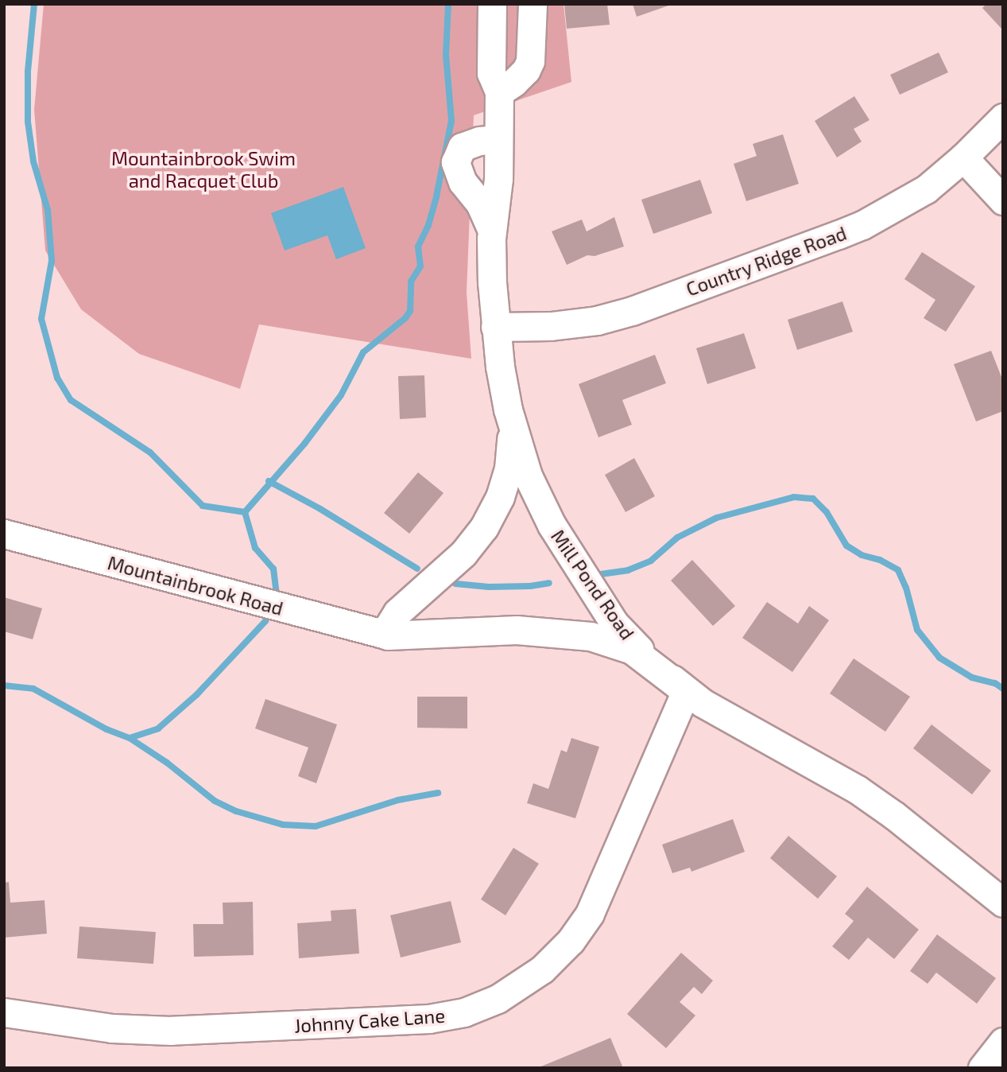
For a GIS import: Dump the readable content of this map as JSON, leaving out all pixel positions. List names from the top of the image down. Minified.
{"streets":{"street":["Country Ridge Road","Mill Pond Road","Mountainbrook Road","Johnny Cake Lane"]},"crossings":[["Country Ridge Road","Mill Pond Road"],["Mill Pond Road","Mountainbrook Road"],["Mill Pond Road","Johnny Cake Lane"],["Mountainbrook Road","Johnny Cake Lane"]],"parks":["Mountainbrook Swim and Racquet Club"]}
